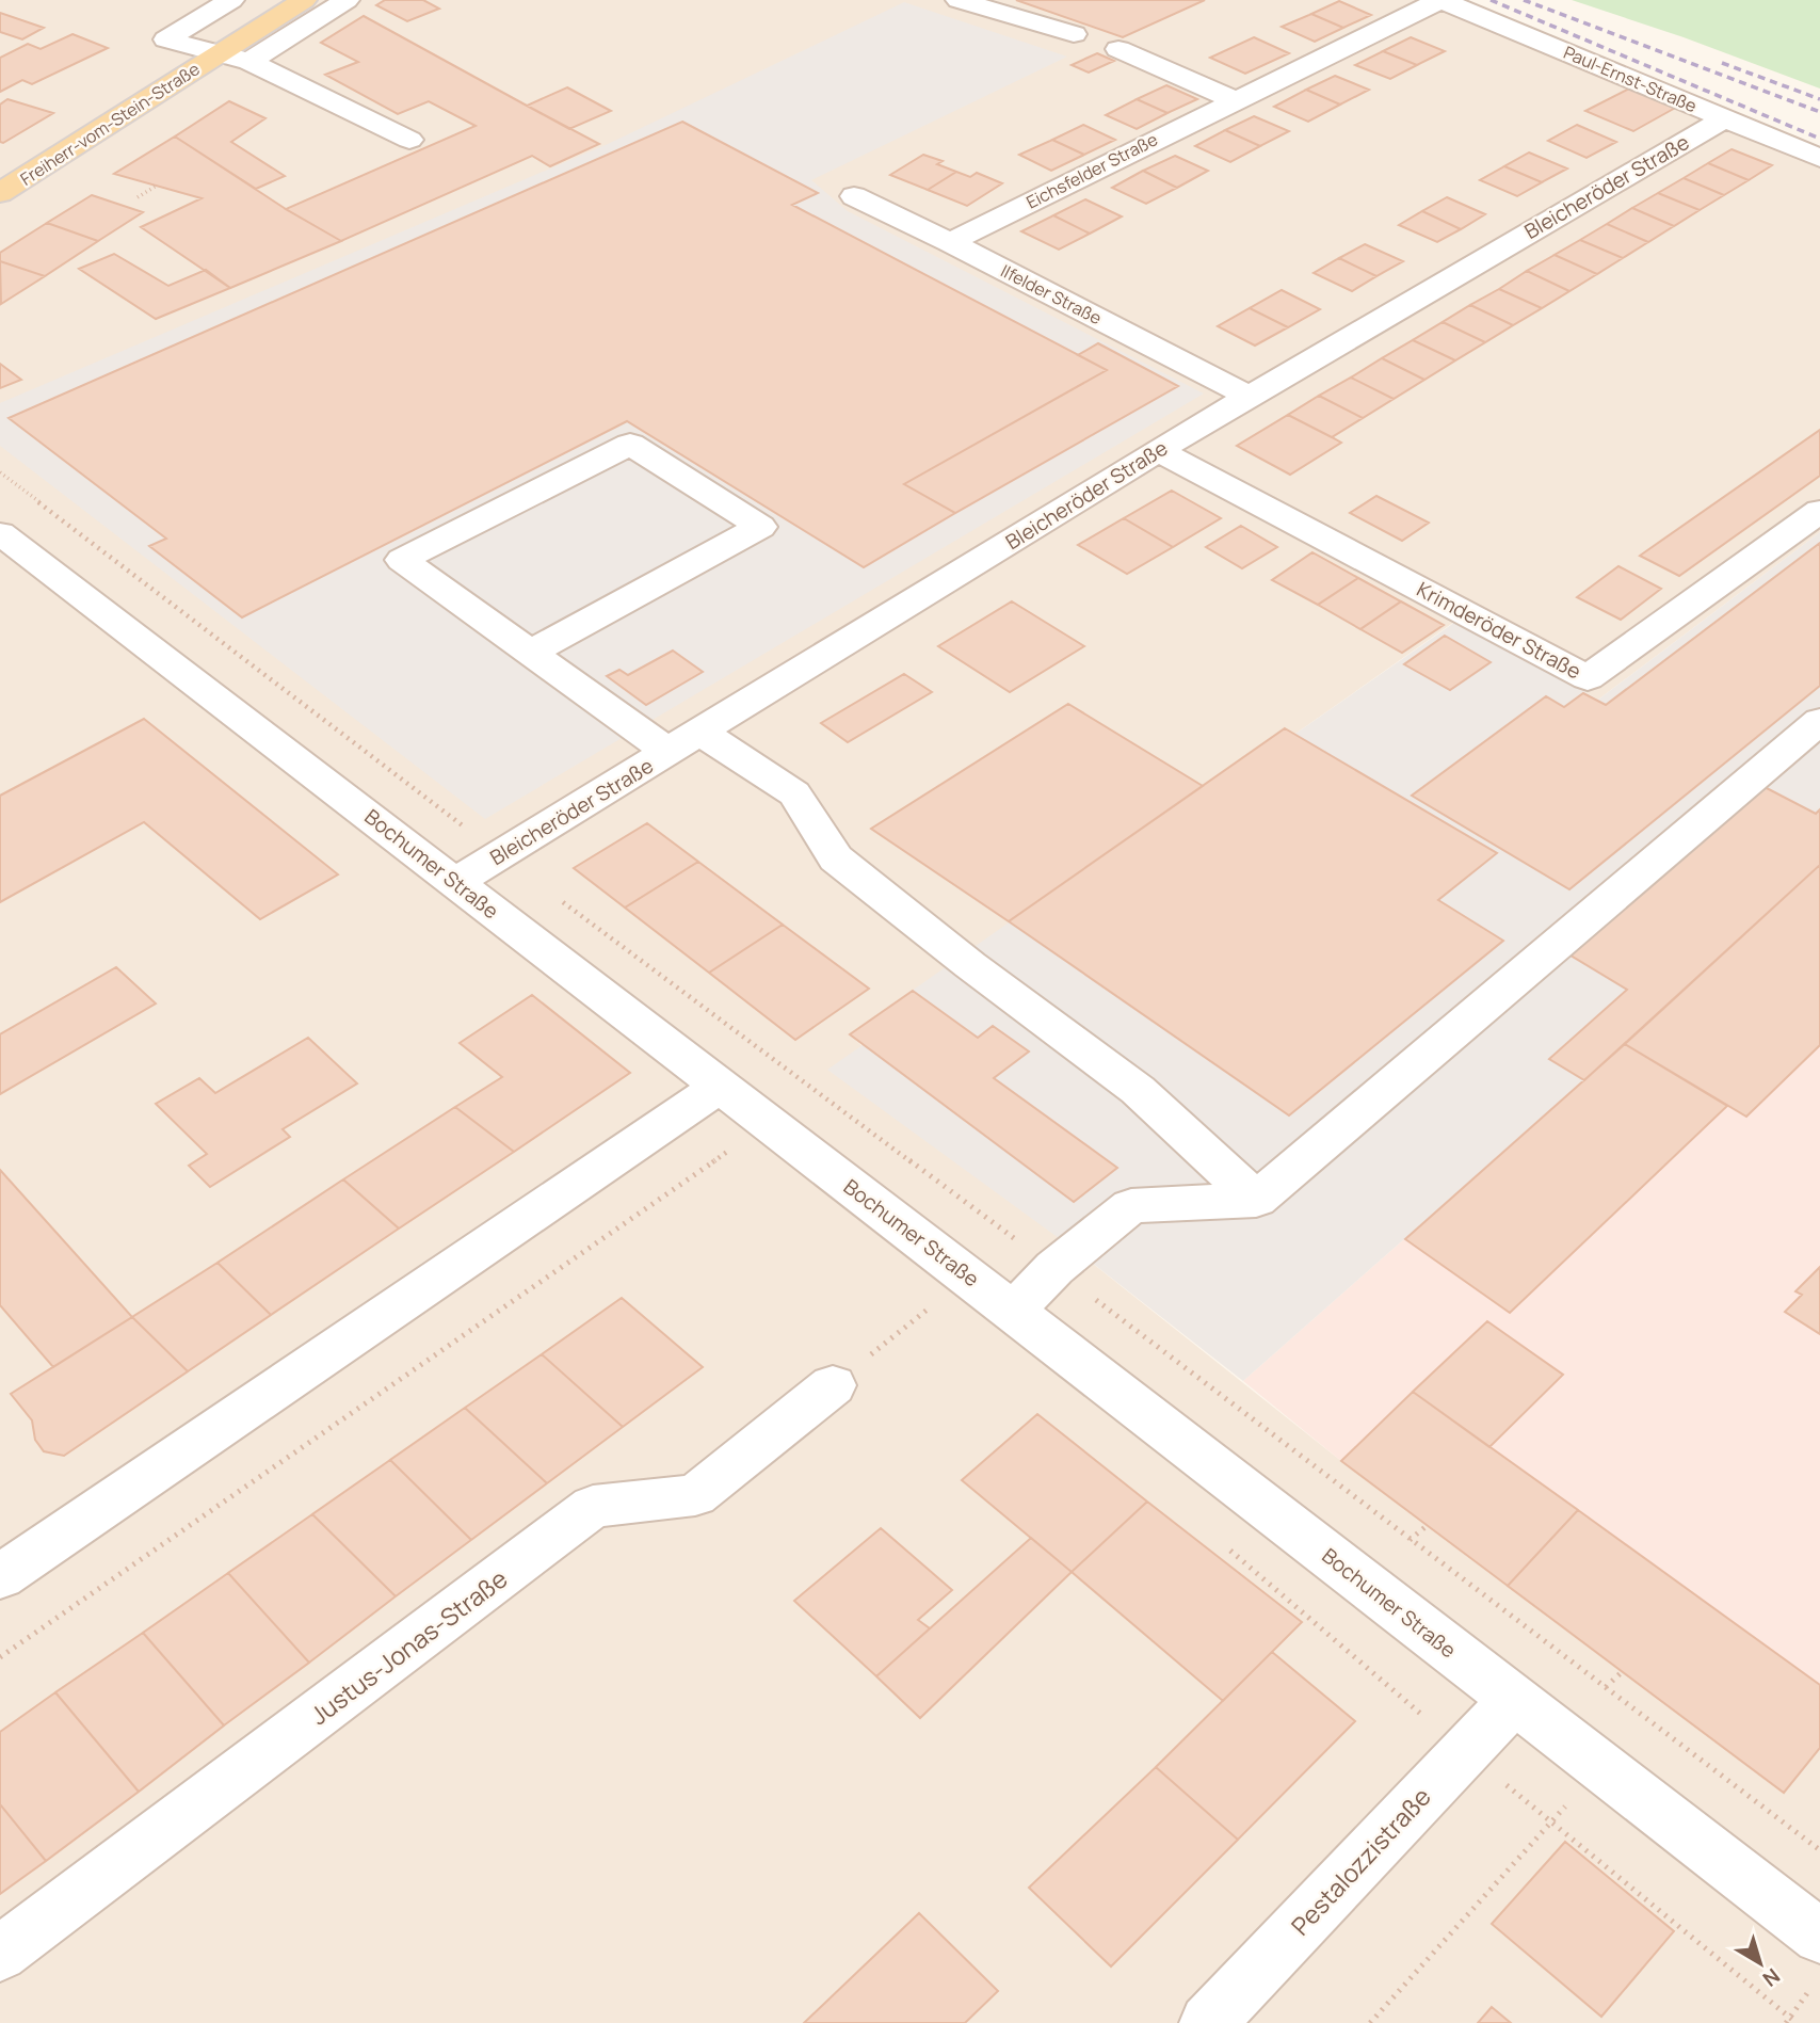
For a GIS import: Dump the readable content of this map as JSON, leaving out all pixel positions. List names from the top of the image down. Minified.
{"streets":{"main road":["Freiherr-vom-Stein-Straße"],"street":["Paul-Ernst-Straße","Eichsfelder Straße","Bleicheröder Straße","Ilfelder Straße","Krimderöder Straße","Bochumer Straße","Justus-Jonas-Straße","Pestalozzistraße"]},"crossings":[["Paul-Ernst-Straße","Eichsfelder Straße"],["Paul-Ernst-Straße","Bleicheröder Straße"],["Eichsfelder Straße","Ilfelder Straße"],["Bleicheröder Straße","Ilfelder Straße"],["Bleicheröder Straße","Krimderöder Straße"],["Bleicheröder Straße","Bochumer Straße"],["Bochumer Straße","Pestalozzistraße"]],"north":"bottom right"}
